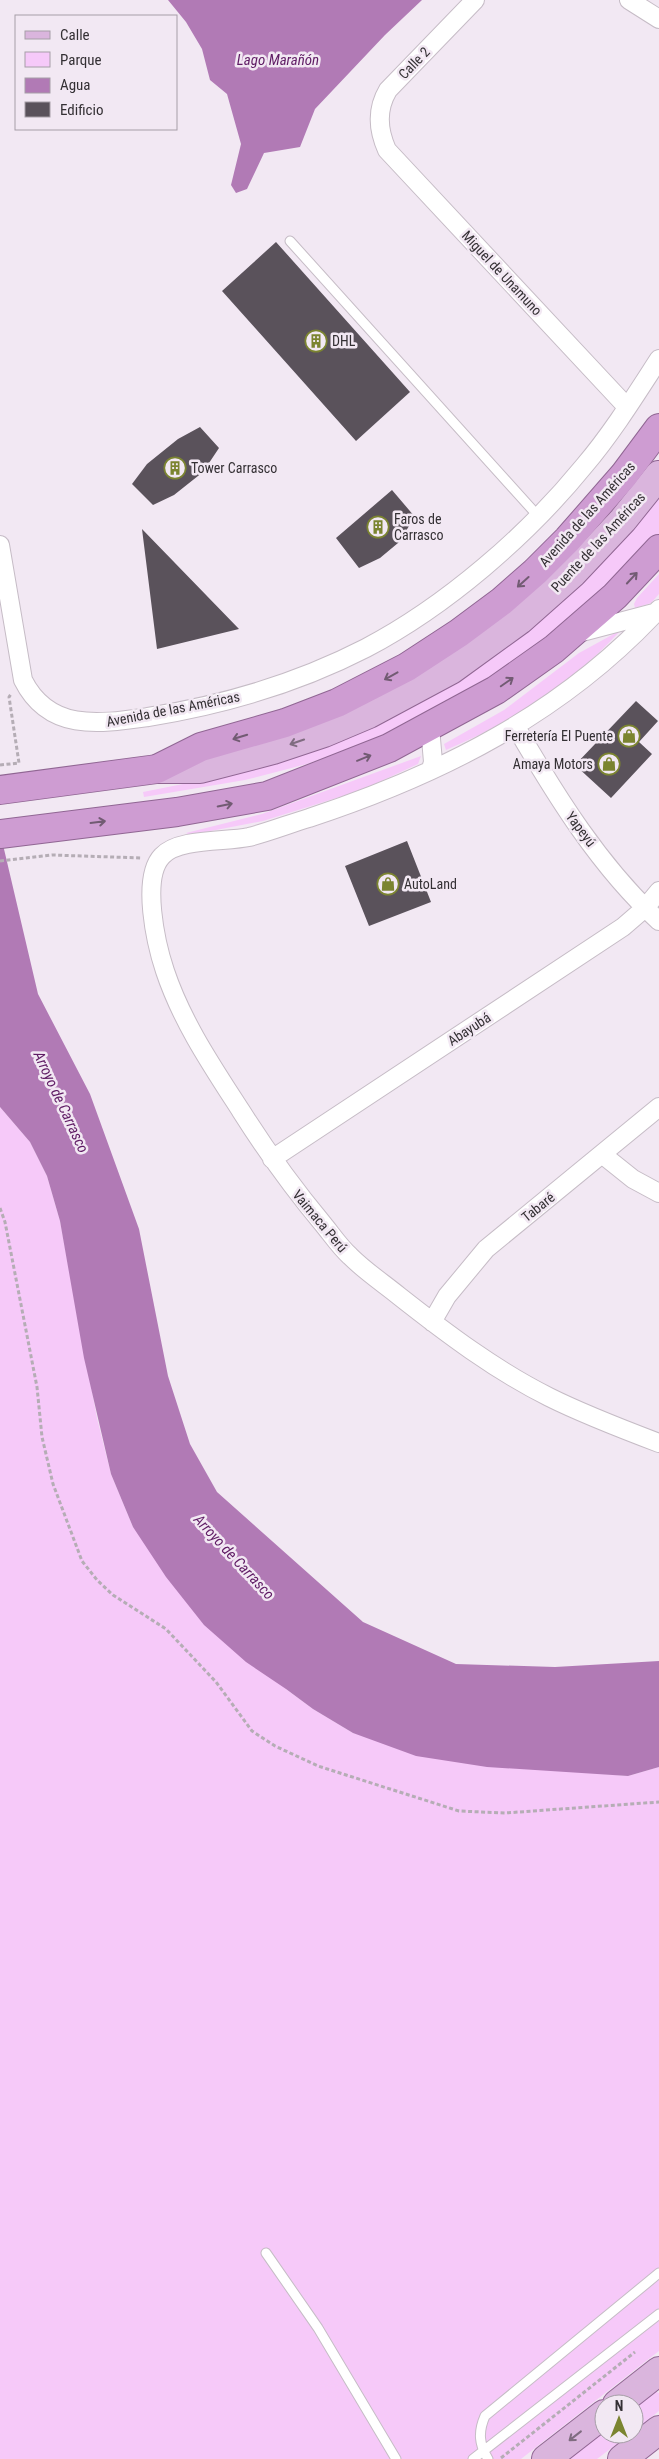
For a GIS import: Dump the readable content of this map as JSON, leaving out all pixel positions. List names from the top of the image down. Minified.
{"streets":{"highway":["Avenida de las Américas"],"main road":["Puente de las Américas"],"street":["Calle 2","Miguel de Unamuno","Yapeyú","Abayubá","Tabaré","Vaimaca Perú"]},"crossings":[["Calle 2","Miguel de Unamuno"],["Miguel de Unamuno","Avenida de las Américas"],["Avenida de las Américas","Puente de las Américas"],["Yapeyú","Abayubá"],["Abayubá","Vaimaca Perú"],["Tabaré","Vaimaca Perú"]],"one_way":["Puente de las Américas"],"water":["Lago Marañón","Arroyo de Carrasco"],"places":{"building":["DHL","Tower Carrasco","Faros de Carrasco"],"shop":["Ferretería El Puente","Amaya Motors","AutoLand"]},"legend":["Calle","Parque","Agua","Edificio"],"north":"top"}
